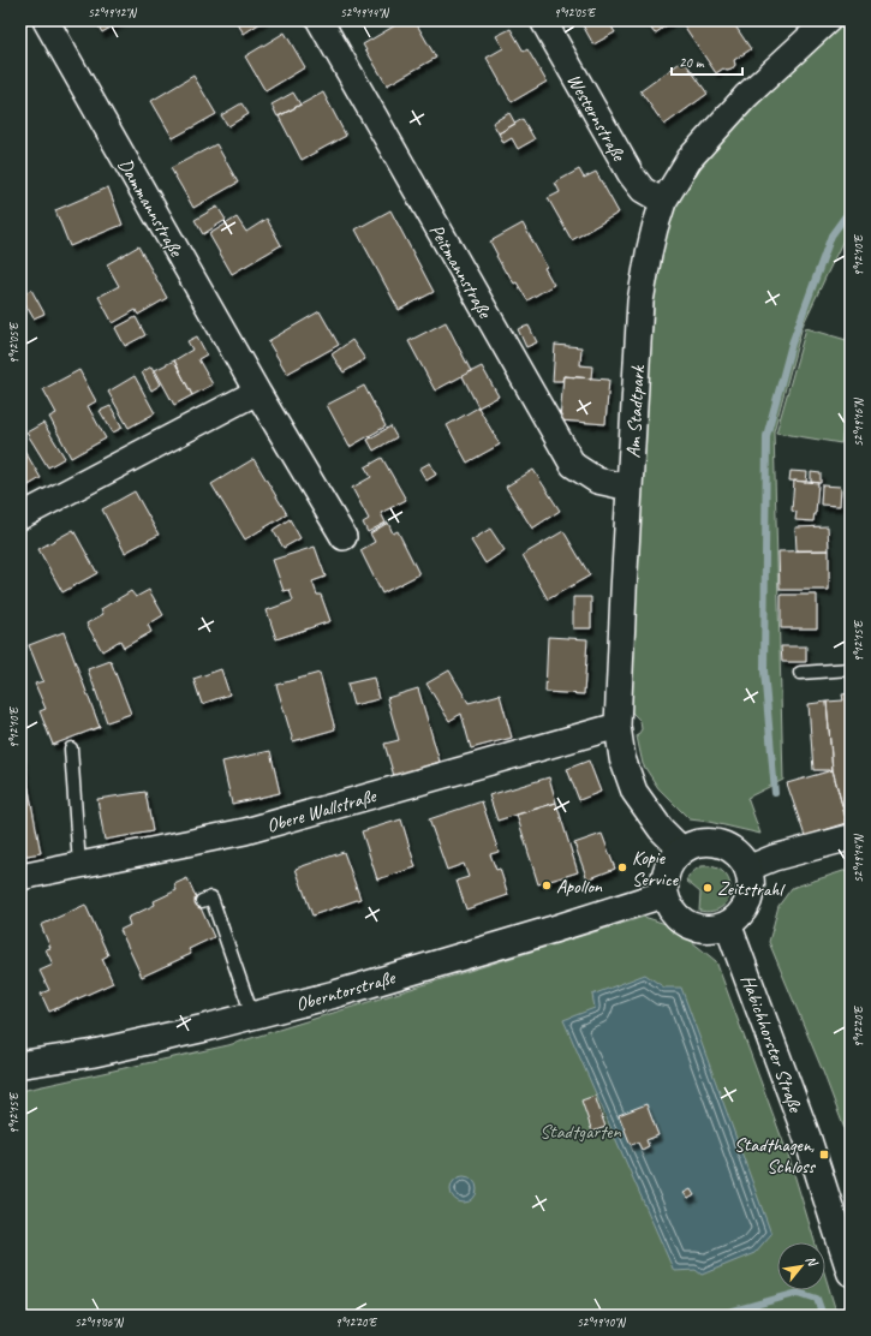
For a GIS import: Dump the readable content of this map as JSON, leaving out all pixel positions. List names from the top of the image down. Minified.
{"streets":{"main road":["Oberntorstraße","Habichhorster Straße"],"street":["Westernstraße","Dammannstraße","Peitmannstraße","Am Stadtpark","Obere Wallstraße"]},"crossings":[["Westernstraße","Am Stadtpark"],["Peitmannstraße","Am Stadtpark"],["Am Stadtpark","Obere Wallstraße"],["Am Stadtpark","Oberntorstraße"],["Am Stadtpark","Habichhorster Straße"],["Oberntorstraße","Habichhorster Straße"]],"parks":["Stadtgarten"],"places":{"other":["Kopie Service","Apollon","Zeitstrahl"],"transit":["Stadthagen, Schloss"]},"scale_bar":"20 m","north":"top right","coordinates":["52°19'12\"N","52°19'14\"N","9°12'05\"E","9°12'10\"E","52°19'16\"N","9°12'15\"E","9°12'20\"E","52°19'06\"N","52°19'10\"N"]}
